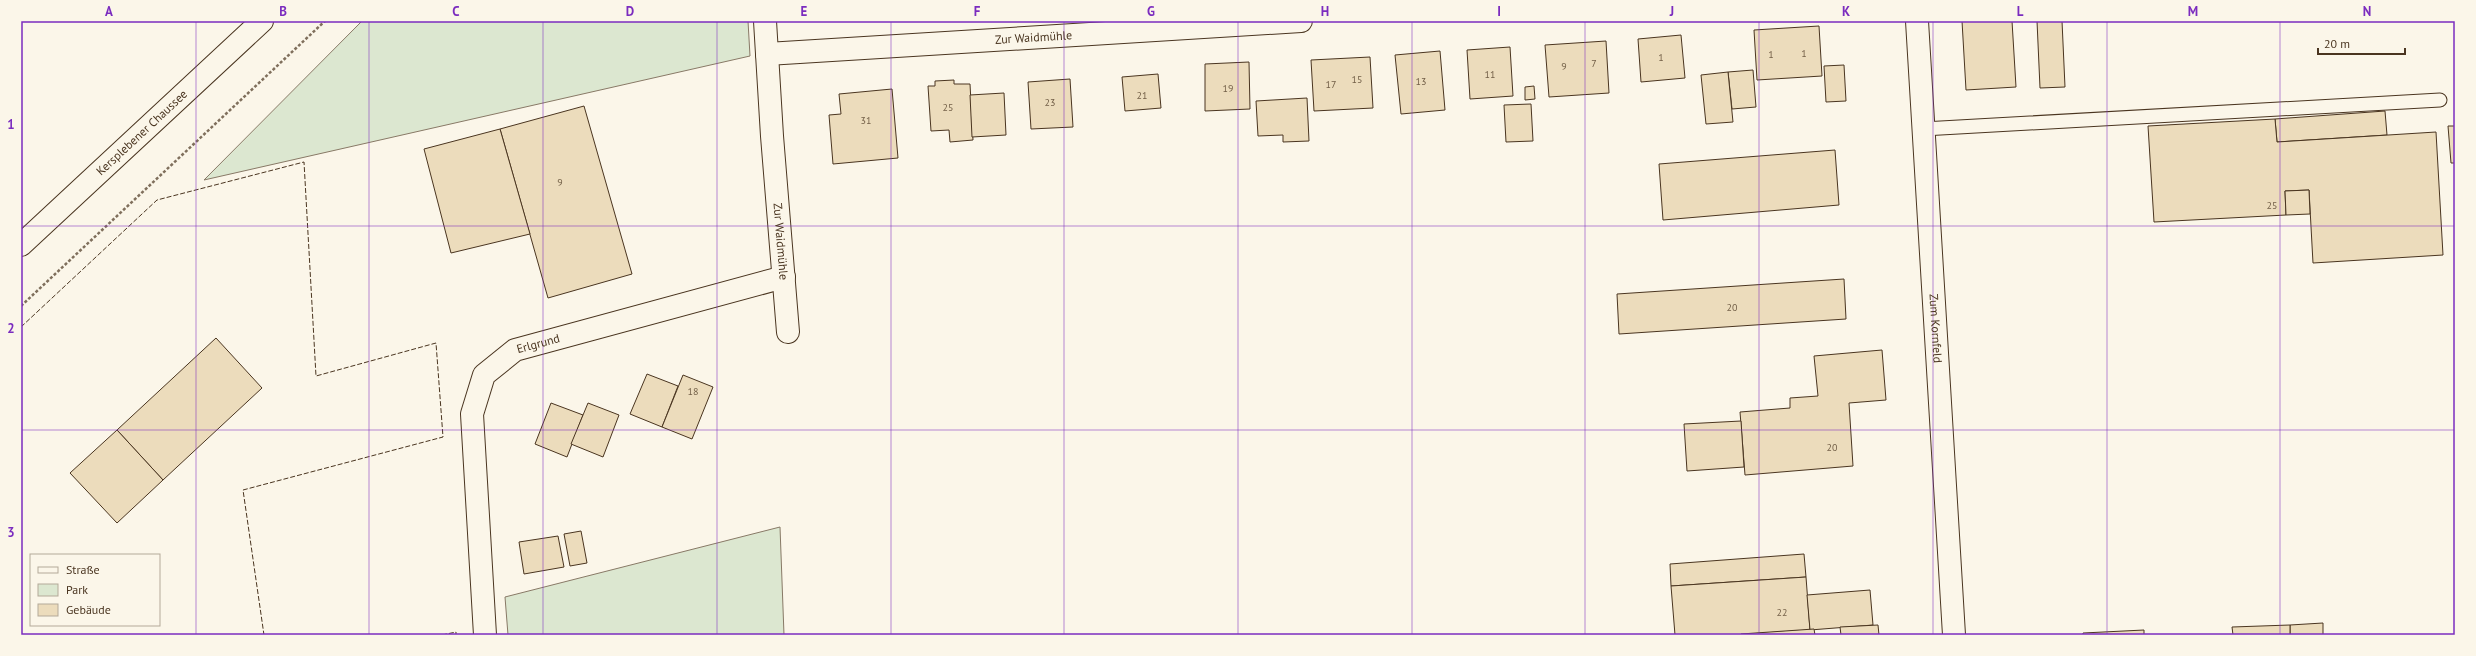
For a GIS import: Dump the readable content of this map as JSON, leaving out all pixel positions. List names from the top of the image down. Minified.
{"streets":{"street":["Zur Waidmühle","Kersplebener Chaussee","Zum Kornfeld","Erlgrund"]},"crossings":[["Zur Waidmühle","Erlgrund"]],"house_numbers":["1","1","1","7","9","11","15","13","17","19","21","23","25","31","9","25","20","18","20","22"],"legend":["Straße","Park","Gebäude"],"scale_bar":"20 m","grid":{"columns":["A","B","C","D","E","F","G","H","I","J","K","L","M","N"],"rows":["1","2","3"]}}
